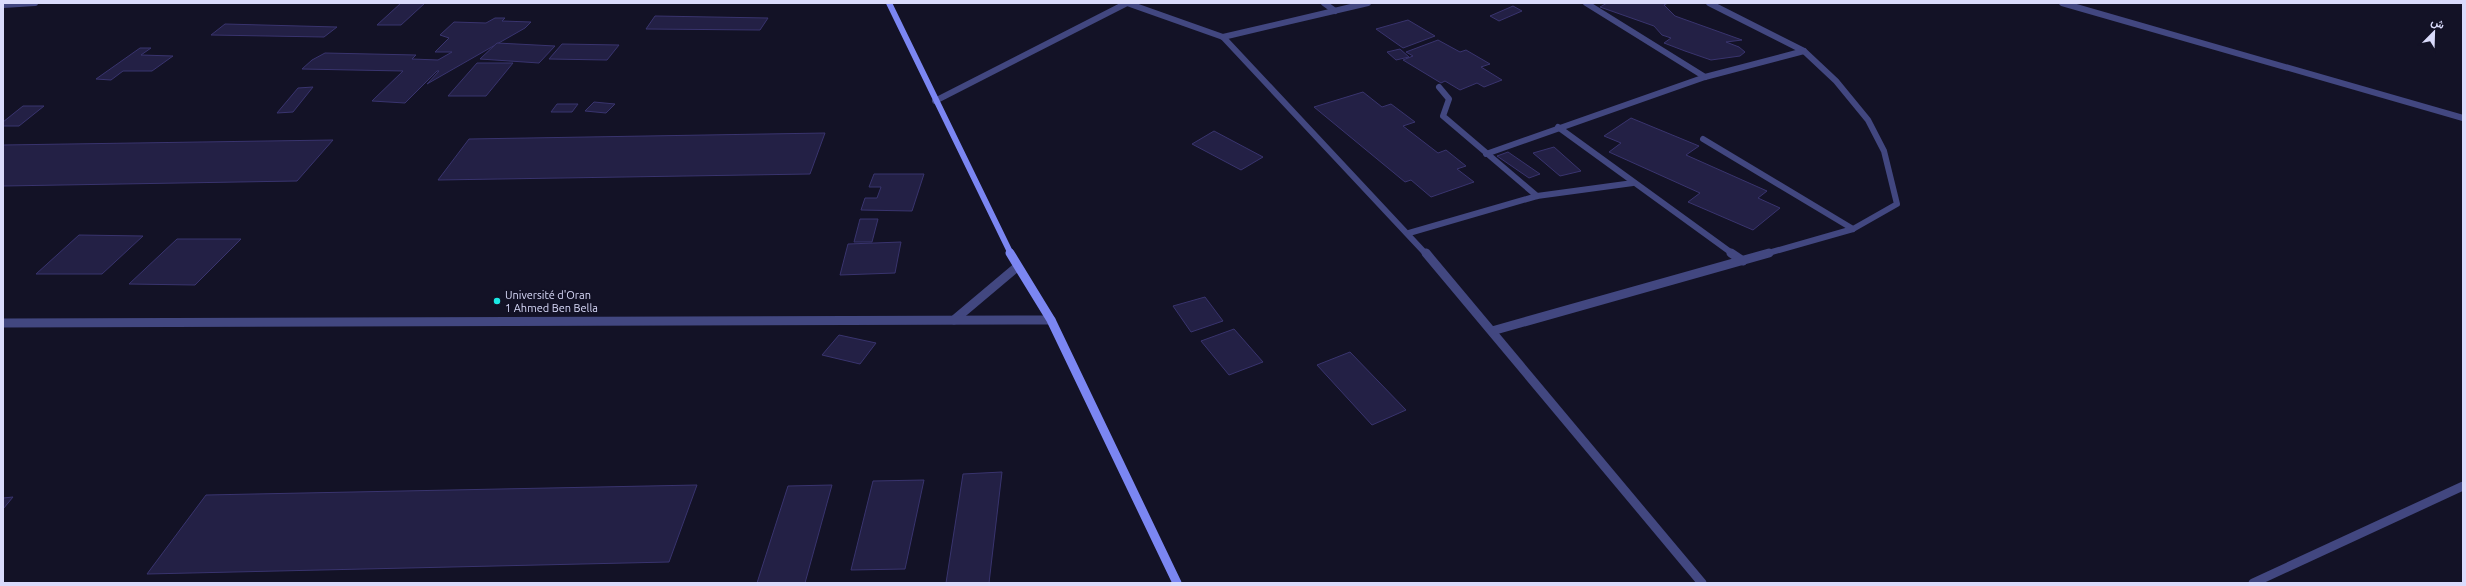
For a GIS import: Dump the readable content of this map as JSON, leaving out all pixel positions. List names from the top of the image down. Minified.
{"places":["Université d'Oran 1 Ahmed Ben Bella"],"north":"top right"}
